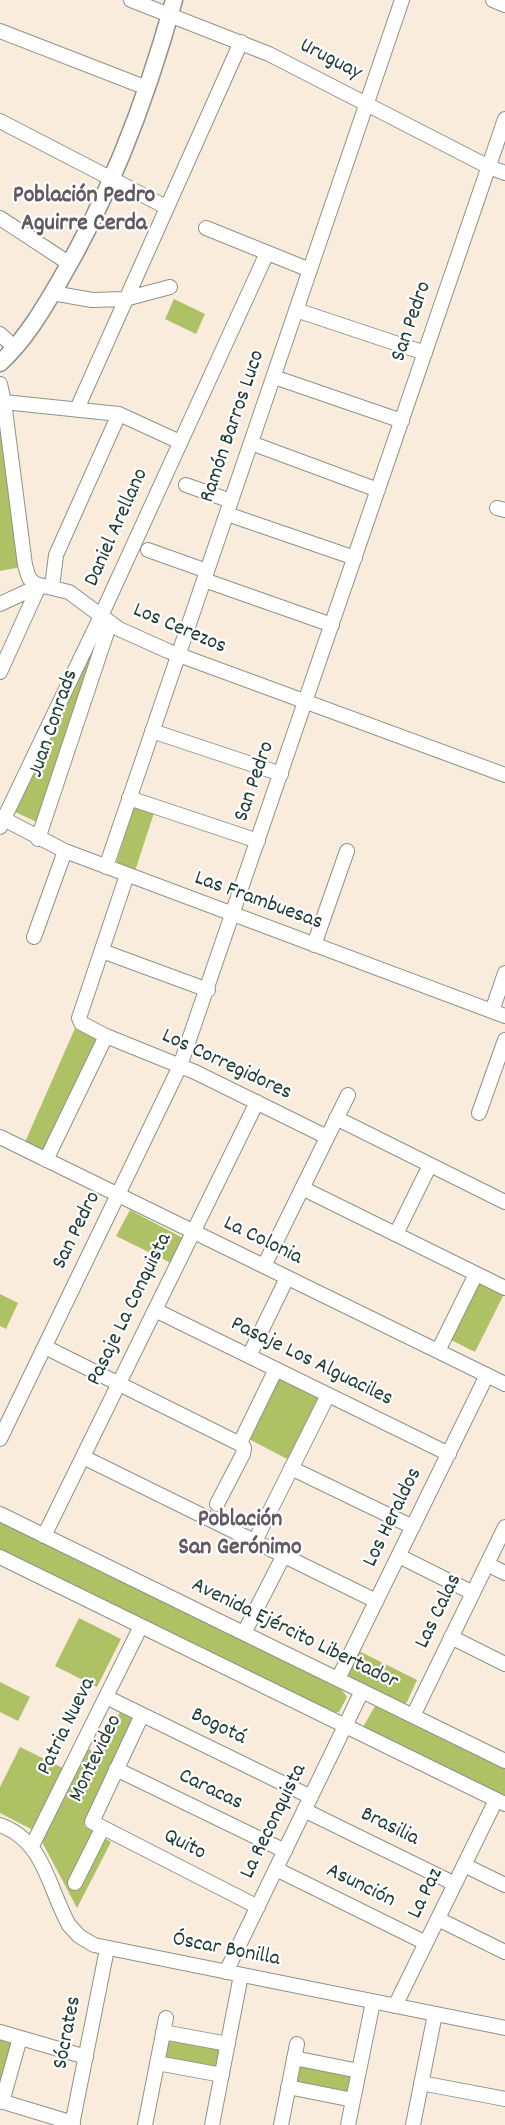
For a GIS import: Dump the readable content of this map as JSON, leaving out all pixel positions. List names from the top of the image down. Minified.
{"streets":{"street":["Uruguay","San Pedro","Ramón Barros Luco","Daniel Arellano","Los Cerezos","Juan Conrads","Las Frambuesas","Los Corregidores","La Colonia","Pasaje La Conquista","Pasaje Los Alguaciles","Los Heraldos","Las Calas","Avenida Ejército Libertador","Patria Nueva","Bogotá","Montevideo","Caracas","La Reconquista","Brasilia","Quito","Asunción","La Paz","Óscar Bonilla","Sócrates"]},"crossings":[["Uruguay","San Pedro"],["Uruguay","Ramón Barros Luco"],["San Pedro","Los Cerezos"],["San Pedro","Las Frambuesas"],["San Pedro","Los Corregidores"],["San Pedro","La Colonia"],["Ramón Barros Luco","Los Cerezos"],["Ramón Barros Luco","Las Frambuesas"],["Daniel Arellano","Los Cerezos"],["Daniel Arellano","Juan Conrads"],["Daniel Arellano","Las Frambuesas"],["Los Cerezos","Juan Conrads"],["Juan Conrads","Las Frambuesas"],["Los Corregidores","Pasaje La Conquista"],["La Colonia","Pasaje La Conquista"],["La Colonia","Los Heraldos"],["Pasaje La Conquista","Pasaje Los Alguaciles"],["Pasaje La Conquista","Avenida Ejército Libertador"],["Pasaje Los Alguaciles","Los Heraldos"],["Los Heraldos","Avenida Ejército Libertador"],["Las Calas","Avenida Ejército Libertador"],["Avenida Ejército Libertador","La Reconquista"],["Patria Nueva","Bogotá"],["Patria Nueva","Óscar Bonilla"],["Bogotá","Montevideo"],["Bogotá","La Reconquista"],["Montevideo","Caracas"],["Montevideo","Quito"],["Caracas","La Reconquista"],["La Reconquista","Brasilia"],["La Reconquista","Quito"],["La Reconquista","Asunción"],["La Reconquista","Óscar Bonilla"],["Brasilia","La Paz"],["Asunción","La Paz"],["La Paz","Óscar Bonilla"],["Óscar Bonilla","Sócrates"]],"districts":["Población Pedro Aguirre Cerda","Población San Gerónimo"]}
